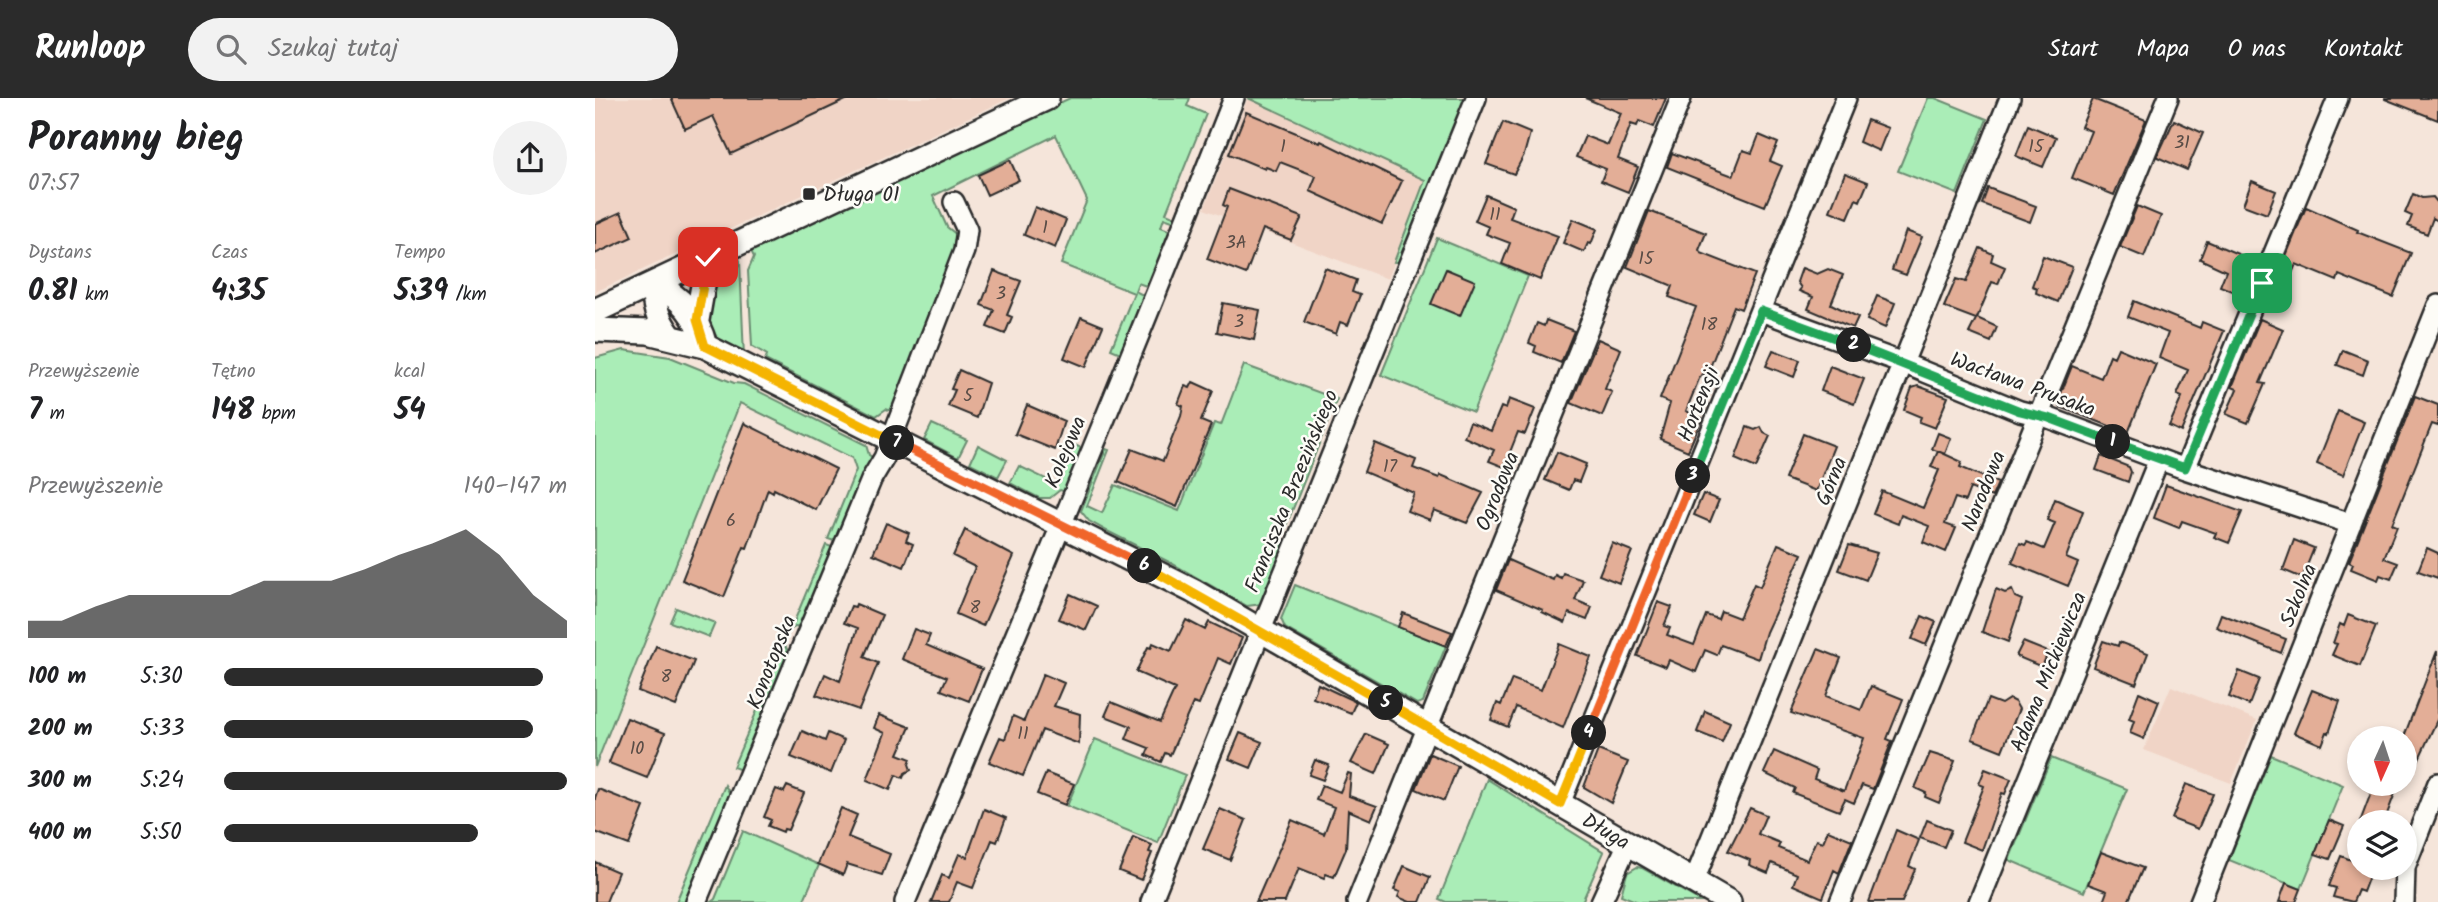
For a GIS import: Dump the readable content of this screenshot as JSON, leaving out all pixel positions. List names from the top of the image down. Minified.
{"streets":{"street":["Wacława Prusaka","Hortensji","Kolejowa","Górna","Franciszka Brzezińskiego","Ogrodowa","Narodowa","Szkolna","Konotopska","Adama Mickiewicza","Długa"]},"crossings":[["Wacława Prusaka","Hortensji"],["Wacława Prusaka","Górna"],["Wacława Prusaka","Narodowa"],["Wacława Prusaka","Szkolna"],["Wacława Prusaka","Adama Mickiewicza"],["Hortensji","Długa"],["Kolejowa","Długa"],["Górna","Długa"],["Franciszka Brzezińskiego","Długa"],["Ogrodowa","Długa"],["Konotopska","Długa"]],"places":{"transit":["Długa 01"]},"house_numbers":["31","1","15","11","1","3A","15","3","3","18","5","17","6","8","8","11","10"],"north":"bottom","page":{"header":"Runloop","search":"Szukaj tutaj","nav":["Start","Mapa","O nas","Kontakt"],"heading":["Poranny bieg","07:57"],"stats":[["Dystans","0.81 km"],["Czas","4:35"],["Tempo","5:39 /km"],["Przewyższenie","7 m"],["Tętno","148 bpm"],["kcal","54"]],"pins":["2","1","7","3","6","5","4"],"chart":["Przewyższenie","140–147 m"],"list":[{"name":"100 m","note":"5:30"},{"name":"200 m","note":"5:33"},{"name":"300 m","note":"5:24"},{"name":"400 m","note":"5:50"}]}}
